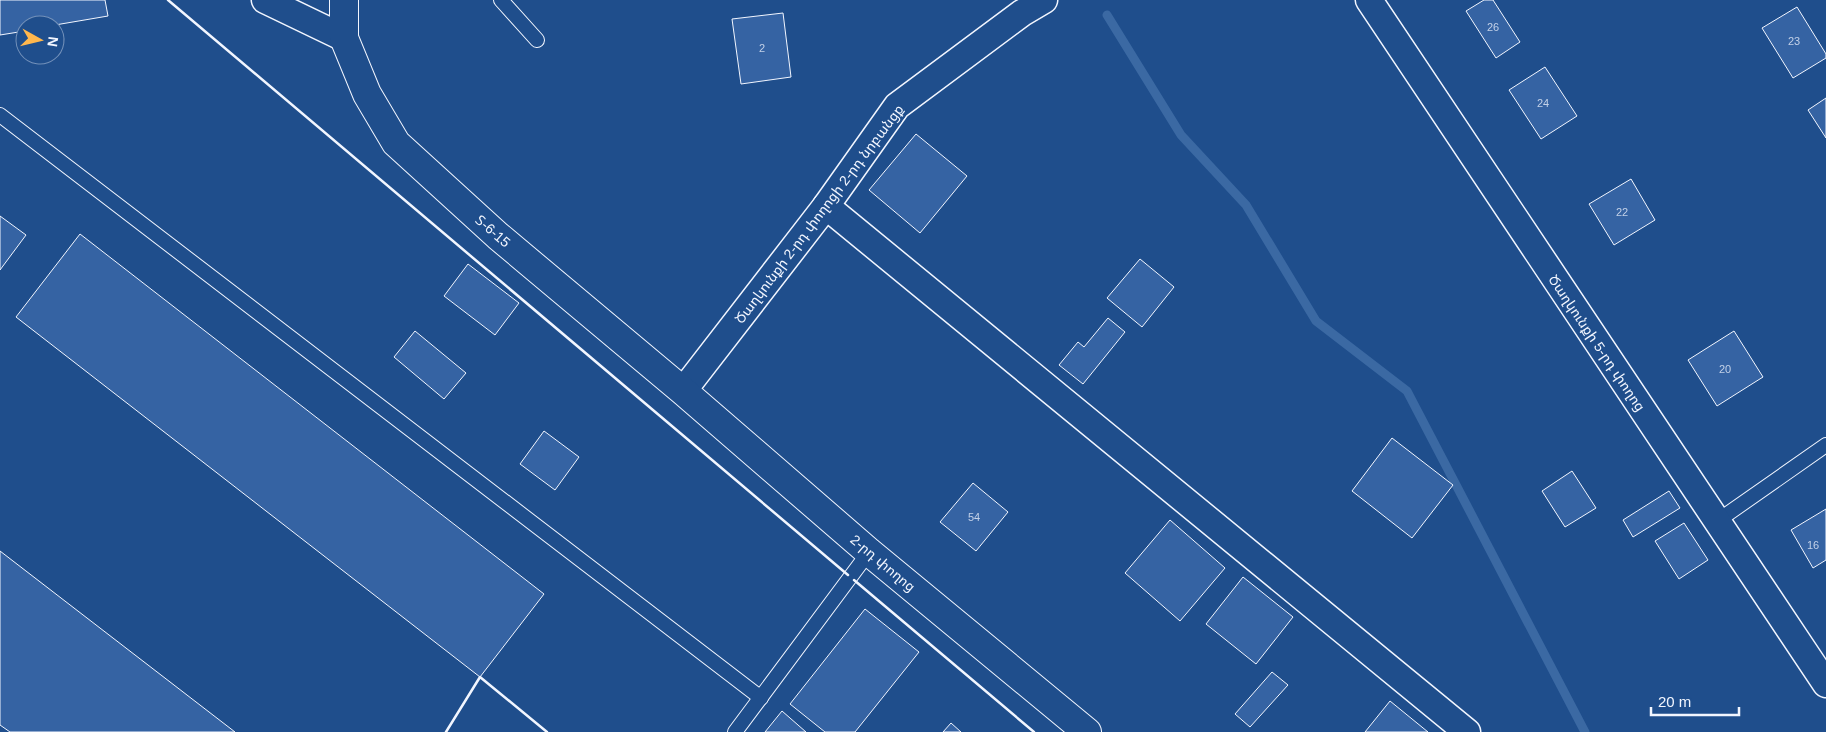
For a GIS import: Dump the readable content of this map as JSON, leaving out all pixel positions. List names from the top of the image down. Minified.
{"streets":{"street":["Ծաղկունքի 2-րդ փողոցի 2-րդ նրբանցք","Տ-6-15","Ծաղկունքի 5-րդ փողոց","2-րդ փողոց"]},"crossings":[["Ծաղկունքի 2-րդ փողոցի 2-րդ նրբանցք","Տ-6-15"],["Ծաղկունքի 2-րդ փողոցի 2-րդ նրբանցք","2-րդ փողոց"],["Տ-6-15","2-րդ փողոց"]],"house_numbers":["26","23","2","24","22","20","54","16"],"scale_bar":"20 m","north":"right"}
